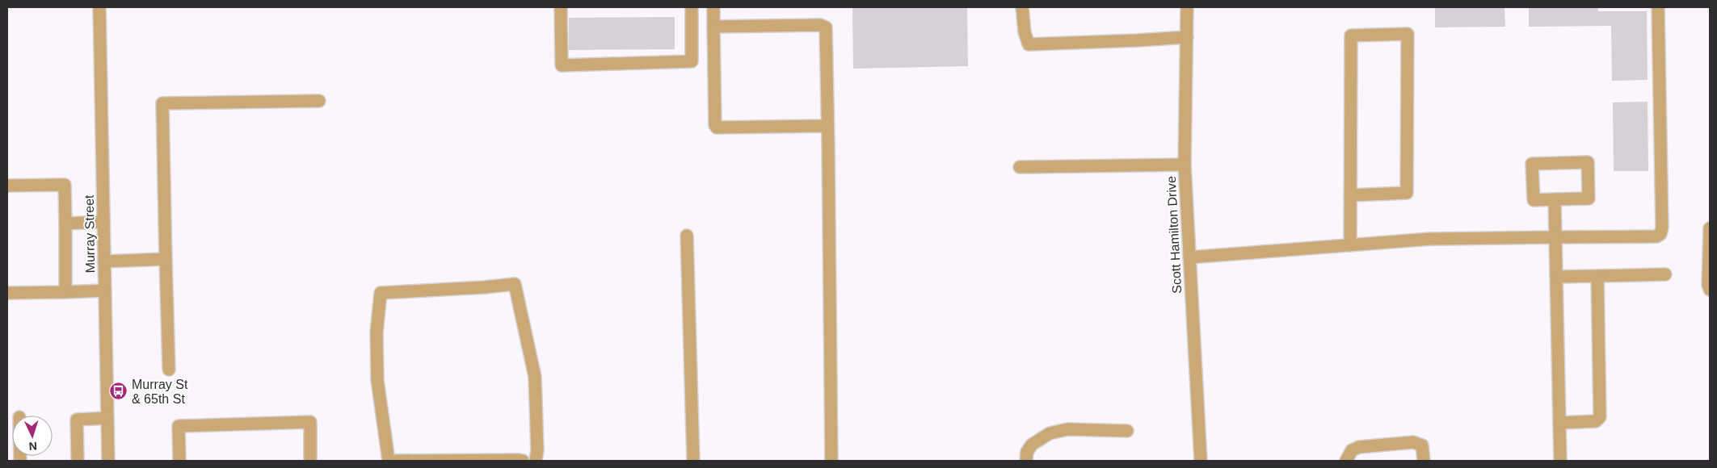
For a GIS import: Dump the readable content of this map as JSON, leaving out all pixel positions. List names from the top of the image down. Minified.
{"streets":{"street":["Murray Street","Scott Hamilton Drive"]},"places":{"bus stop":["Murray St & 65th St"]},"north":"bottom"}
